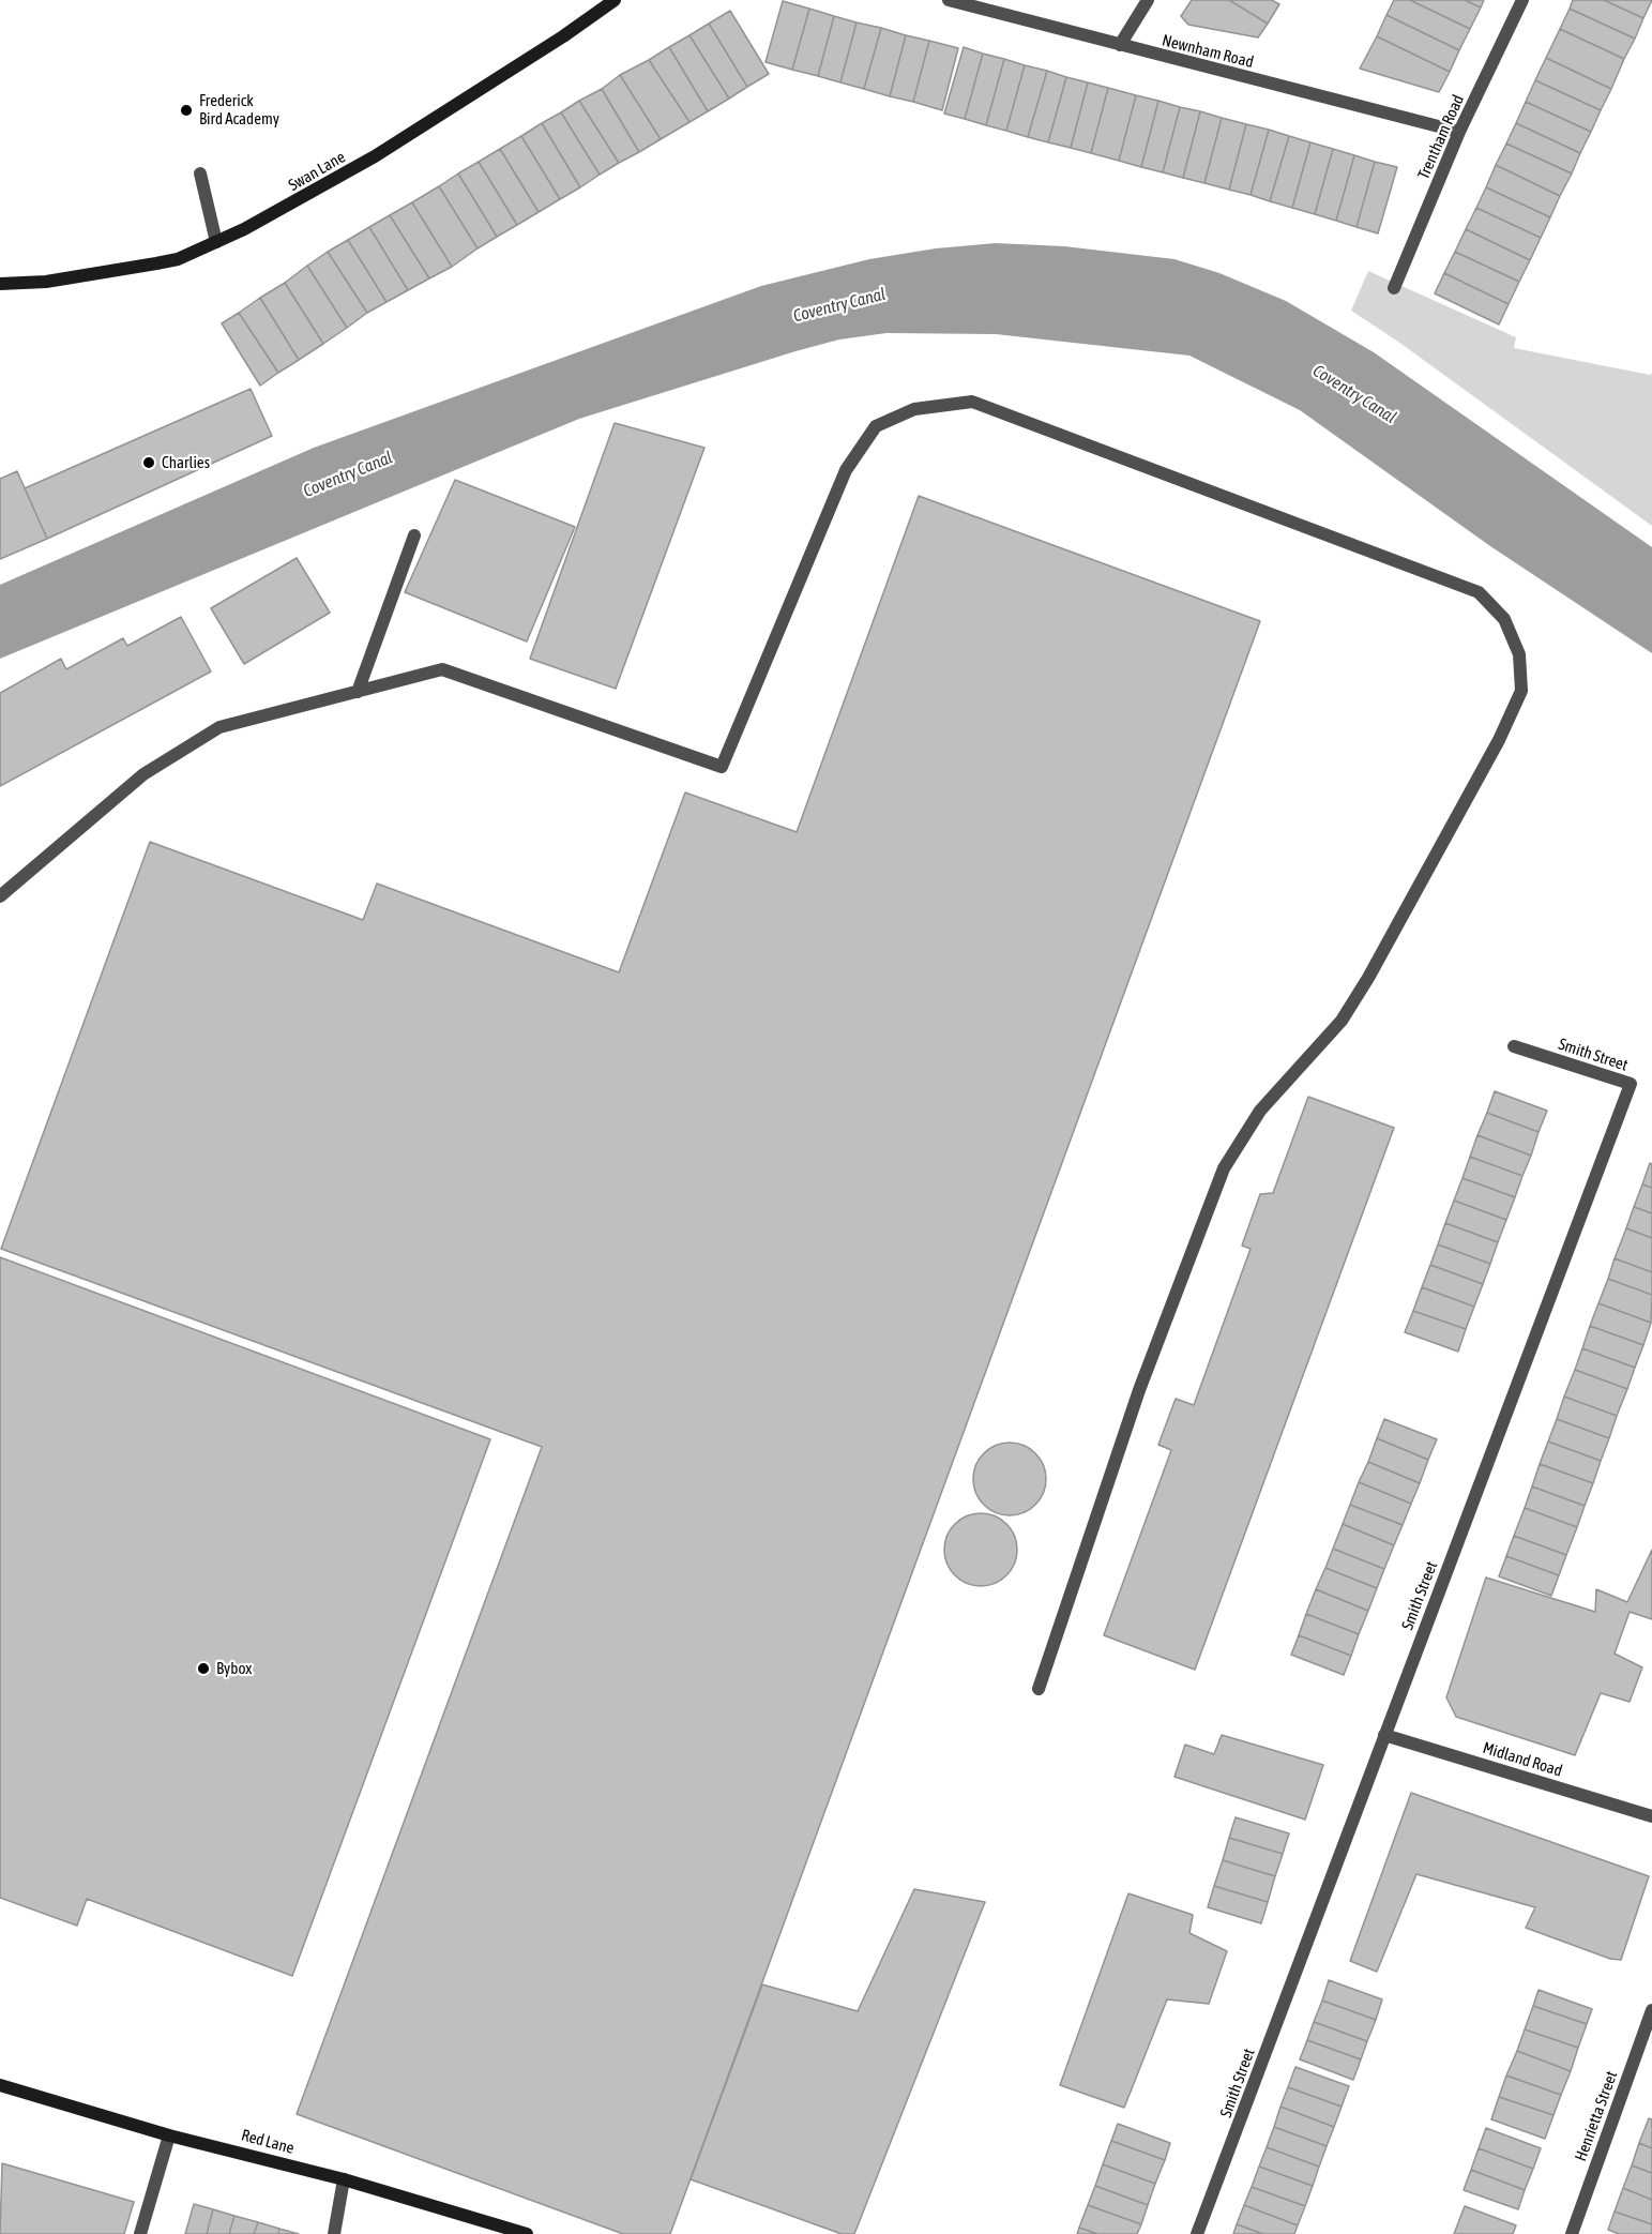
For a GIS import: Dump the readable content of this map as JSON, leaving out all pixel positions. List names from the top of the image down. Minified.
{"streets":{"street":["Newnham Road","Trentham Road","Swan Lane","Smith Street","Midland Road","Henrietta Street","Red Lane"]},"crossings":[["Newnham Road","Trentham Road"],["Smith Street","Midland Road"]],"water":["Coventry Canal"],"places":["Frederick Bird Academy","Charlies","Bybox"]}
